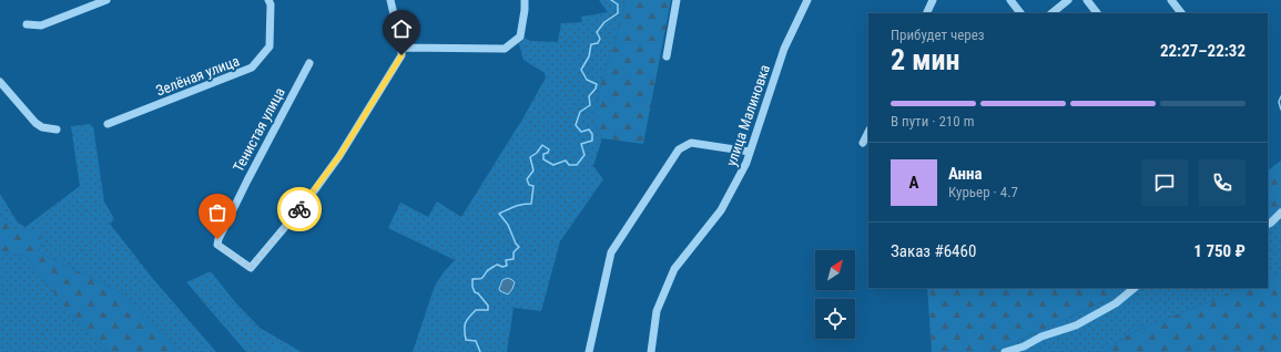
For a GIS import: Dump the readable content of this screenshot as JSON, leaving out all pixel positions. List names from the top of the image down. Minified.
{"streets":{"street":["Зелёная улица","улица Малиновка","Тенистая улица"]},"north":"top right","page":{"heading":["2 мин","Прибудет через","22:27–22:32"],"panel":["Анна","Курьер · 4.7","Заказ #6460","1 750 ₽"],"bar":"В пути · 210 m","round":"А"}}
